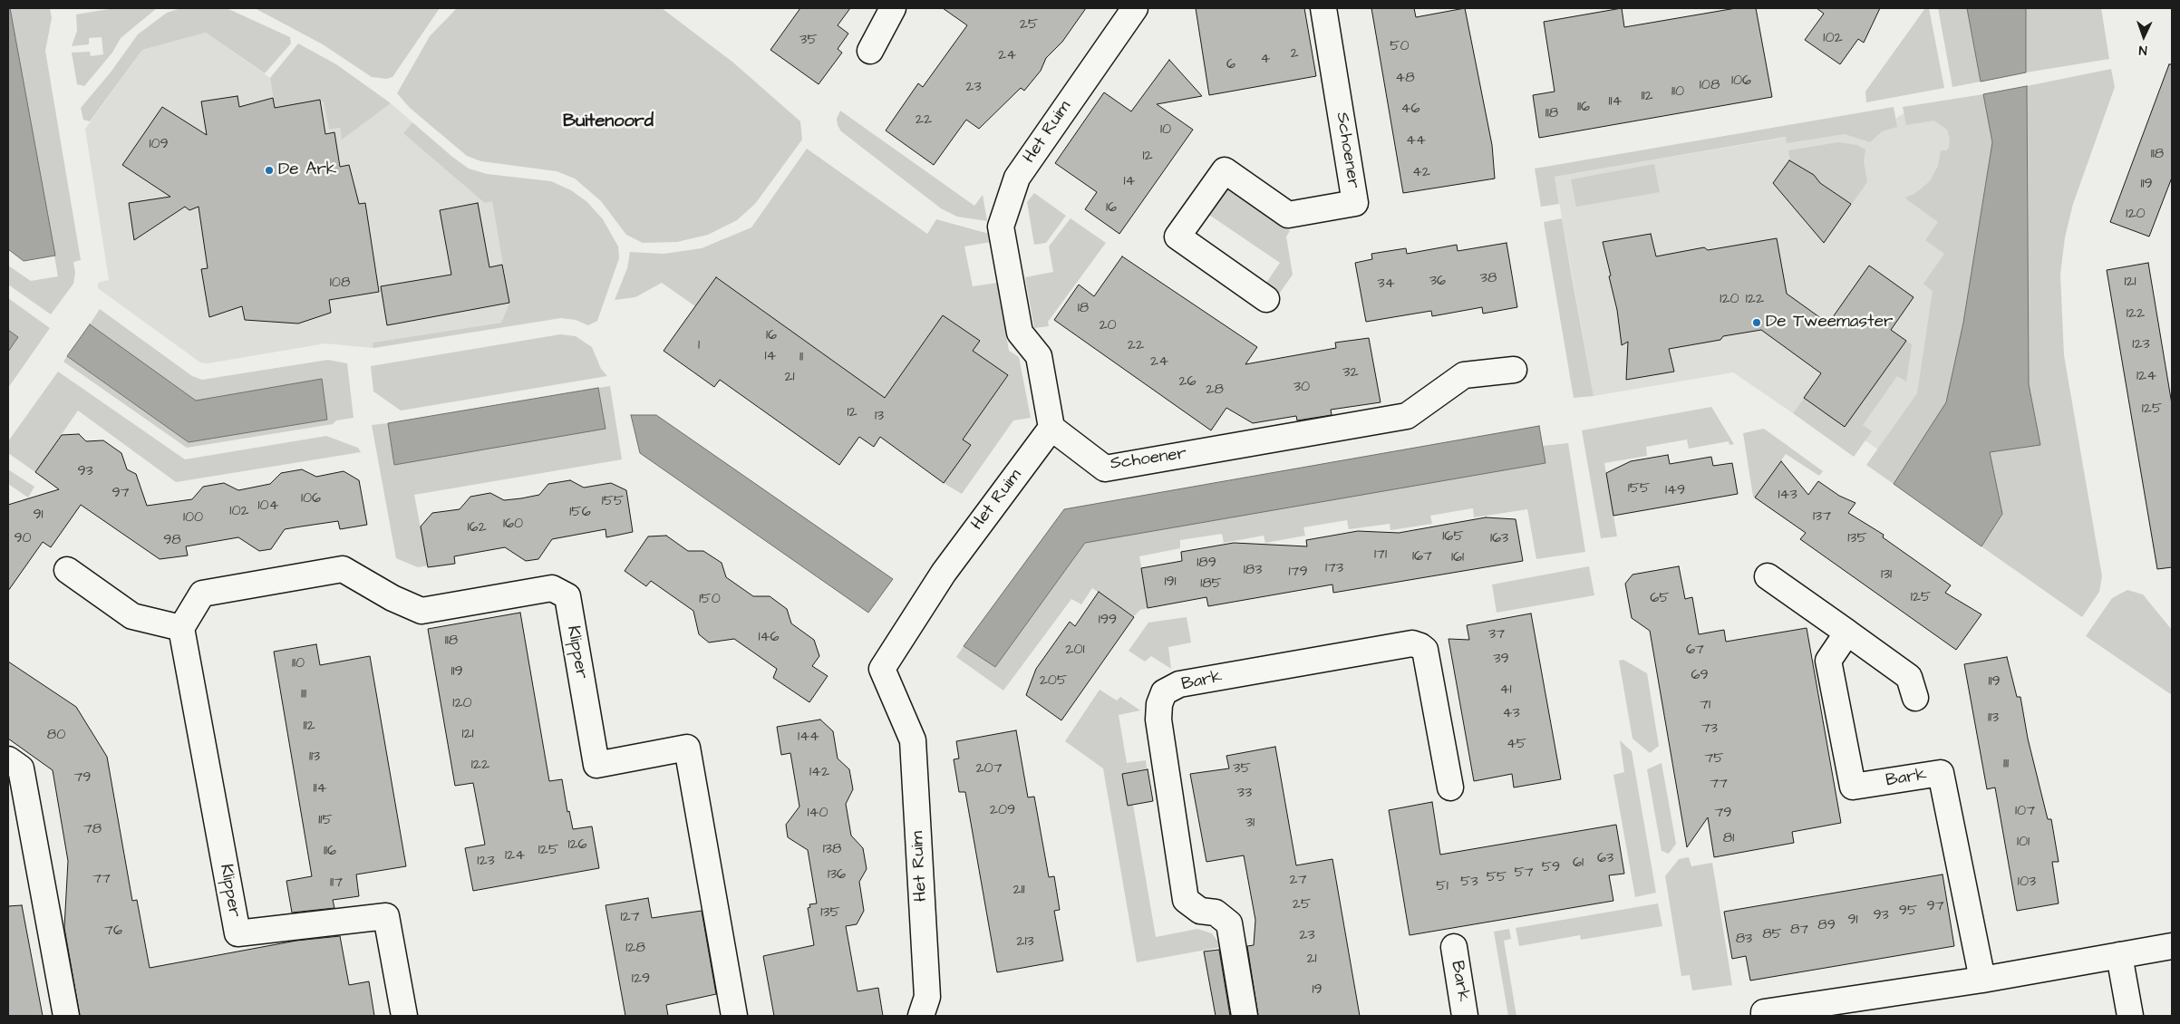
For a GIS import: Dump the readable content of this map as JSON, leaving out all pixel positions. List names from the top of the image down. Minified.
{"streets":{"street":["Het Ruim","Schoener","Klipper","Bark"]},"crossings":[["Het Ruim","Schoener"]],"districts":["Buitenoord"],"places":["De Ark","De Tweemaster"],"house_numbers":["25","102","35","50","2","24","4","6","48","106","108","23","110","112","114","116","46","118","22","10","44","109","118","12","42","14","119","16","120","38","36","121","108","34","120","122","18","122","20","16","123","1","22","14","11","24","32","124","21","26","30","28","125","12","13","93","155","149","97","143","106","155","104","102","156","91","137","100","160","162","165","90","163","135","98","171","167","161","189","173","183","179","131","191","185","125","65","150","199","37","146","118","201","67","39","110","119","69","205","119","41","111","120","71","43","113","112","73","121","80","144","45","113","75","111","122","207","35","142","79","77","114","33","209","107","140","79","115","31","78","81","101","126","138","125","116","124","63","123","61","59","57","136","55","77","27","53","103","117","51","211","25","97","95","135","93","127","91","89","87","76","85","23","83","213","128","21","129","19"],"north":"bottom"}
